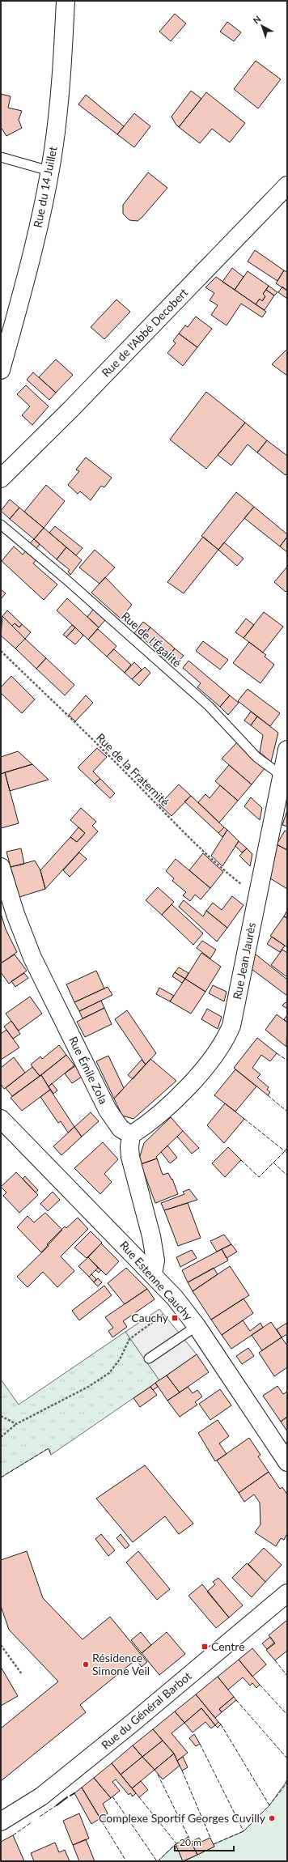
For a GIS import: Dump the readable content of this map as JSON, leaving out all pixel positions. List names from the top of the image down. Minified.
{"streets":{"street":["Rue du 14 Juillet","Rue de l'Abbé Decobert","Rue Jean Jaurès","Rue Émile Zola","Rue Estenne Cauchy","Rue du Général Barbot"],"lane":["Rue de l'Égalité"],"path":["Rue de la Fraternité"]},"crossings":[["Rue de l'Égalité","Rue Jean Jaurès"],["Rue de la Fraternité","Rue Jean Jaurès"],["Rue Jean Jaurès","Rue Émile Zola"]],"places":{"transit":["Cauchy","Centre"],"other":["Résidence Simone Veil","Complexe Sportif Georges Cuvilly"]},"scale_bar":"20 m","north":"top left"}
